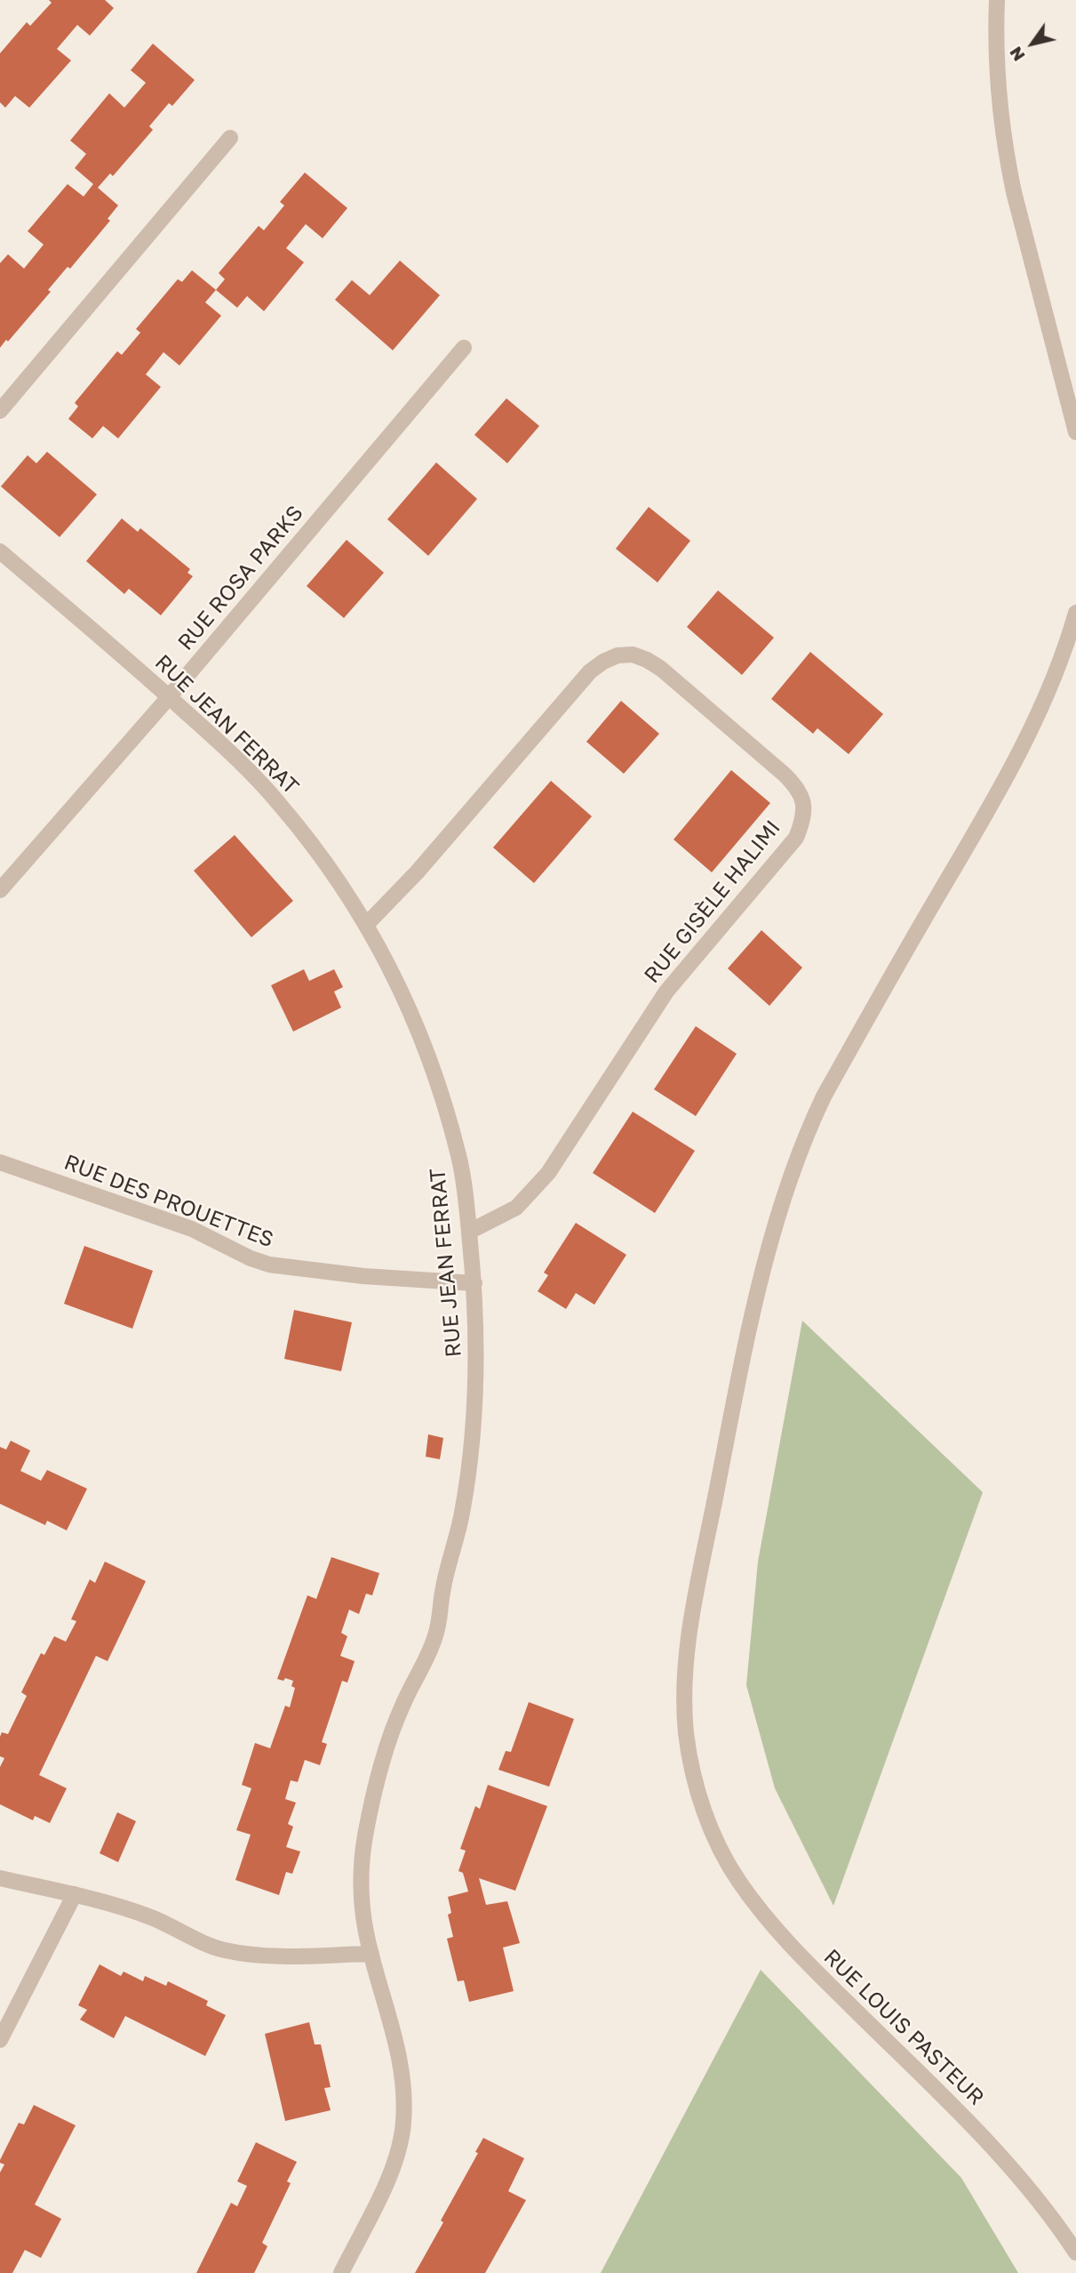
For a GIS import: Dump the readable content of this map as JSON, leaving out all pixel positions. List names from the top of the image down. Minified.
{"streets":{"street":["RUE ROSA PARKS","RUE JEAN FERRAT","RUE GISÈLE HALIMI","RUE DES PROUETTES","RUE LOUIS PASTEUR"]},"crossings":[["RUE ROSA PARKS","RUE JEAN FERRAT"],["RUE JEAN FERRAT","RUE GISÈLE HALIMI"],["RUE JEAN FERRAT","RUE DES PROUETTES"]],"north":"bottom left"}
